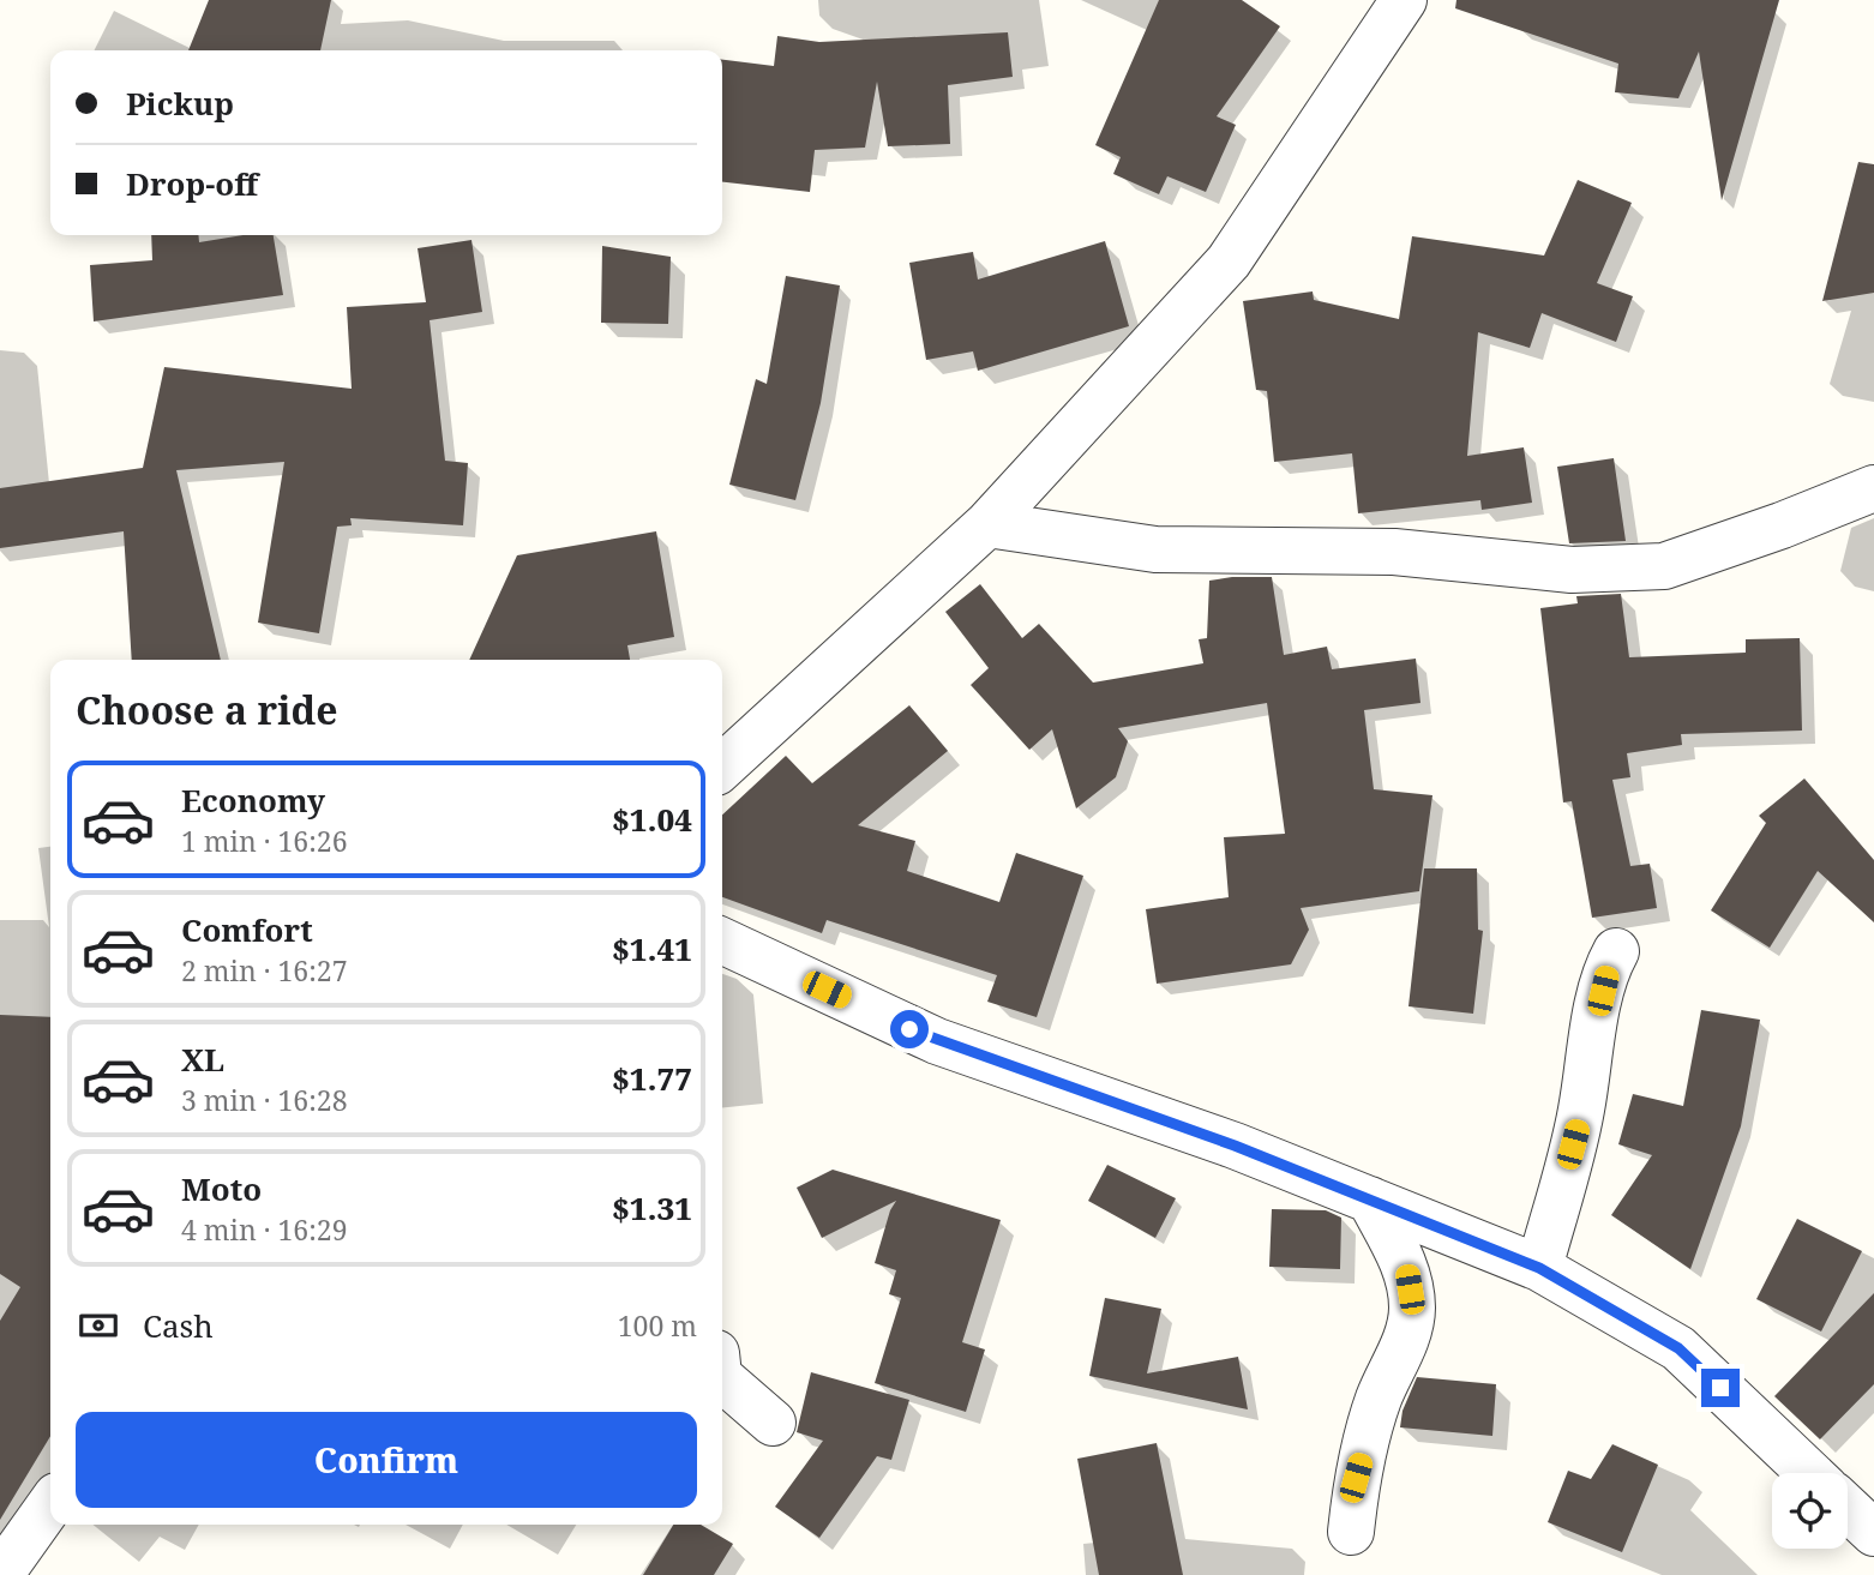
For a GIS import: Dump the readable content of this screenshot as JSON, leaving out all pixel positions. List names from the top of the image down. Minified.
{"page":{"banner":["Pickup","Drop-off"],"heading":"Choose a ride","list":[{"name":"Economy","note":"1 min · 16:26","value":"$1.04"},{"name":"Comfort","note":"2 min · 16:27","value":"$1.41"},{"name":"XL","note":"3 min · 16:28","value":"$1.77"},{"name":"Moto","note":"4 min · 16:29","value":"$1.31"}],"pay":["Cash","100 m"],"buttons":"Confirm"}}
